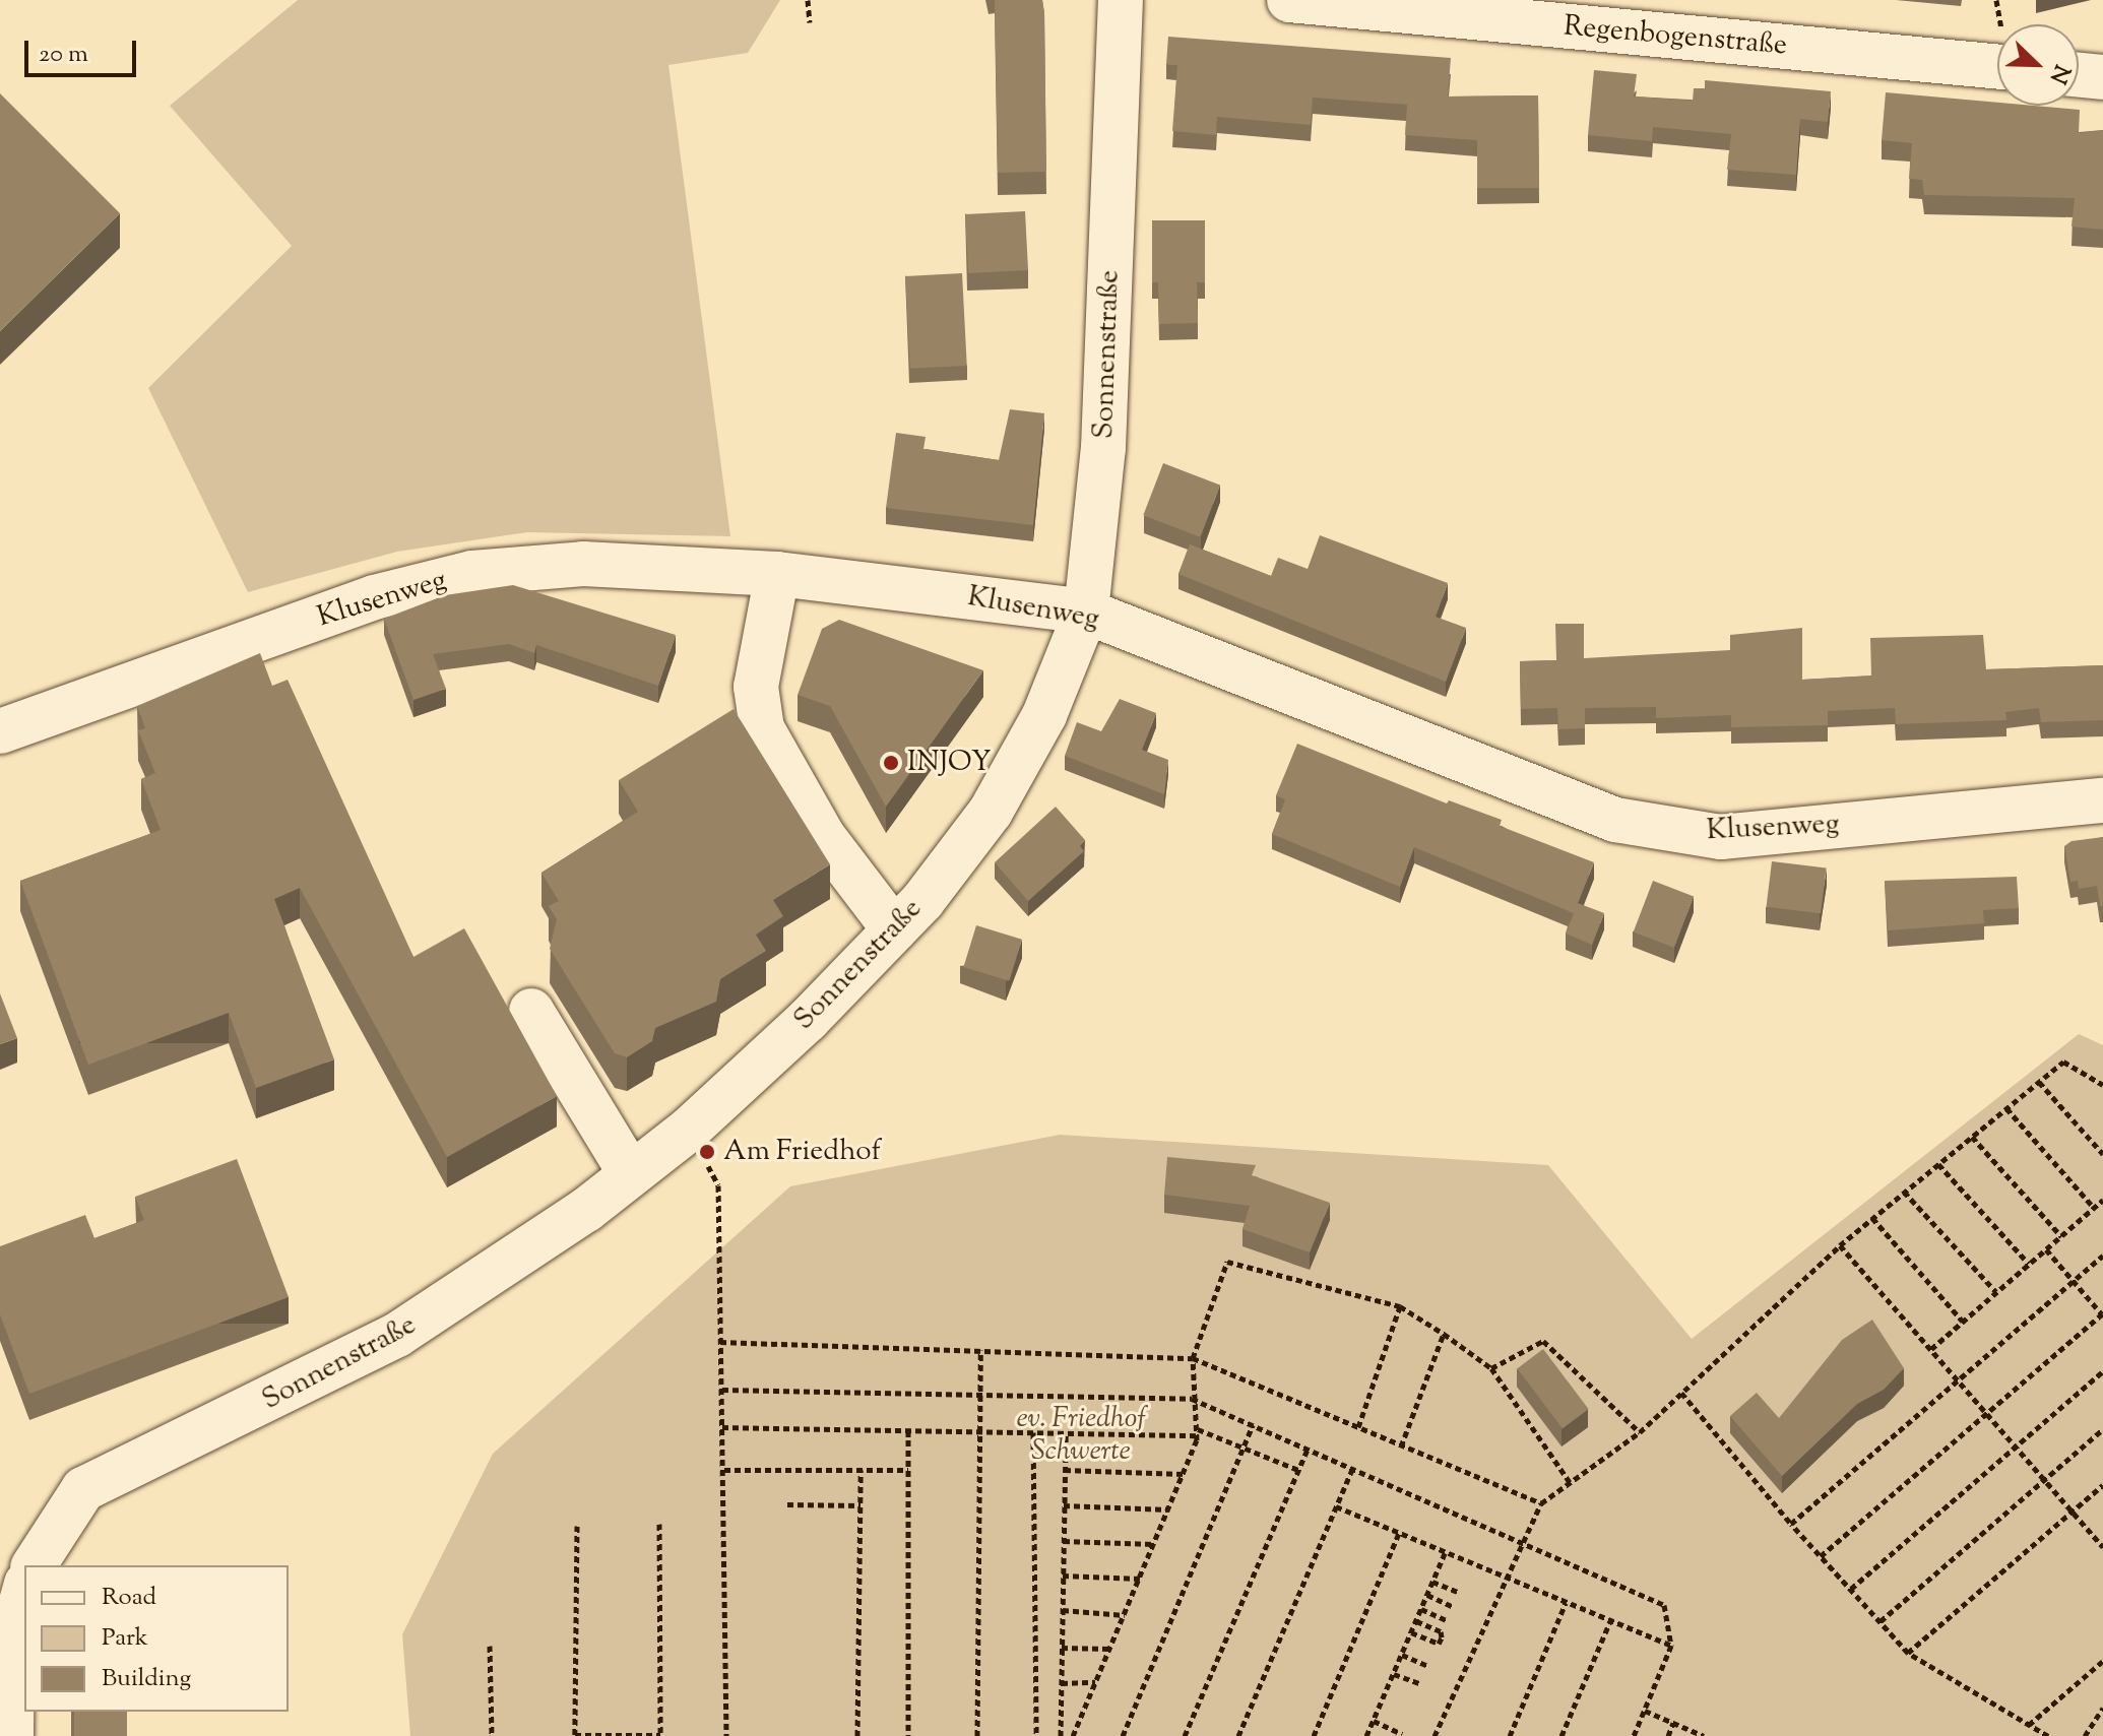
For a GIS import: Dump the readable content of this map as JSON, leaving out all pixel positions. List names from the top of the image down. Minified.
{"streets":{"street":["Regenbogenstraße","Sonnenstraße","Klusenweg"]},"crossings":[["Sonnenstraße","Klusenweg"]],"parks":["ev. Friedhof Schwerte"],"places":["INJOY","Am Friedhof"],"legend":["Road","Park","Building"],"scale_bar":"20 m","north":"bottom right"}
